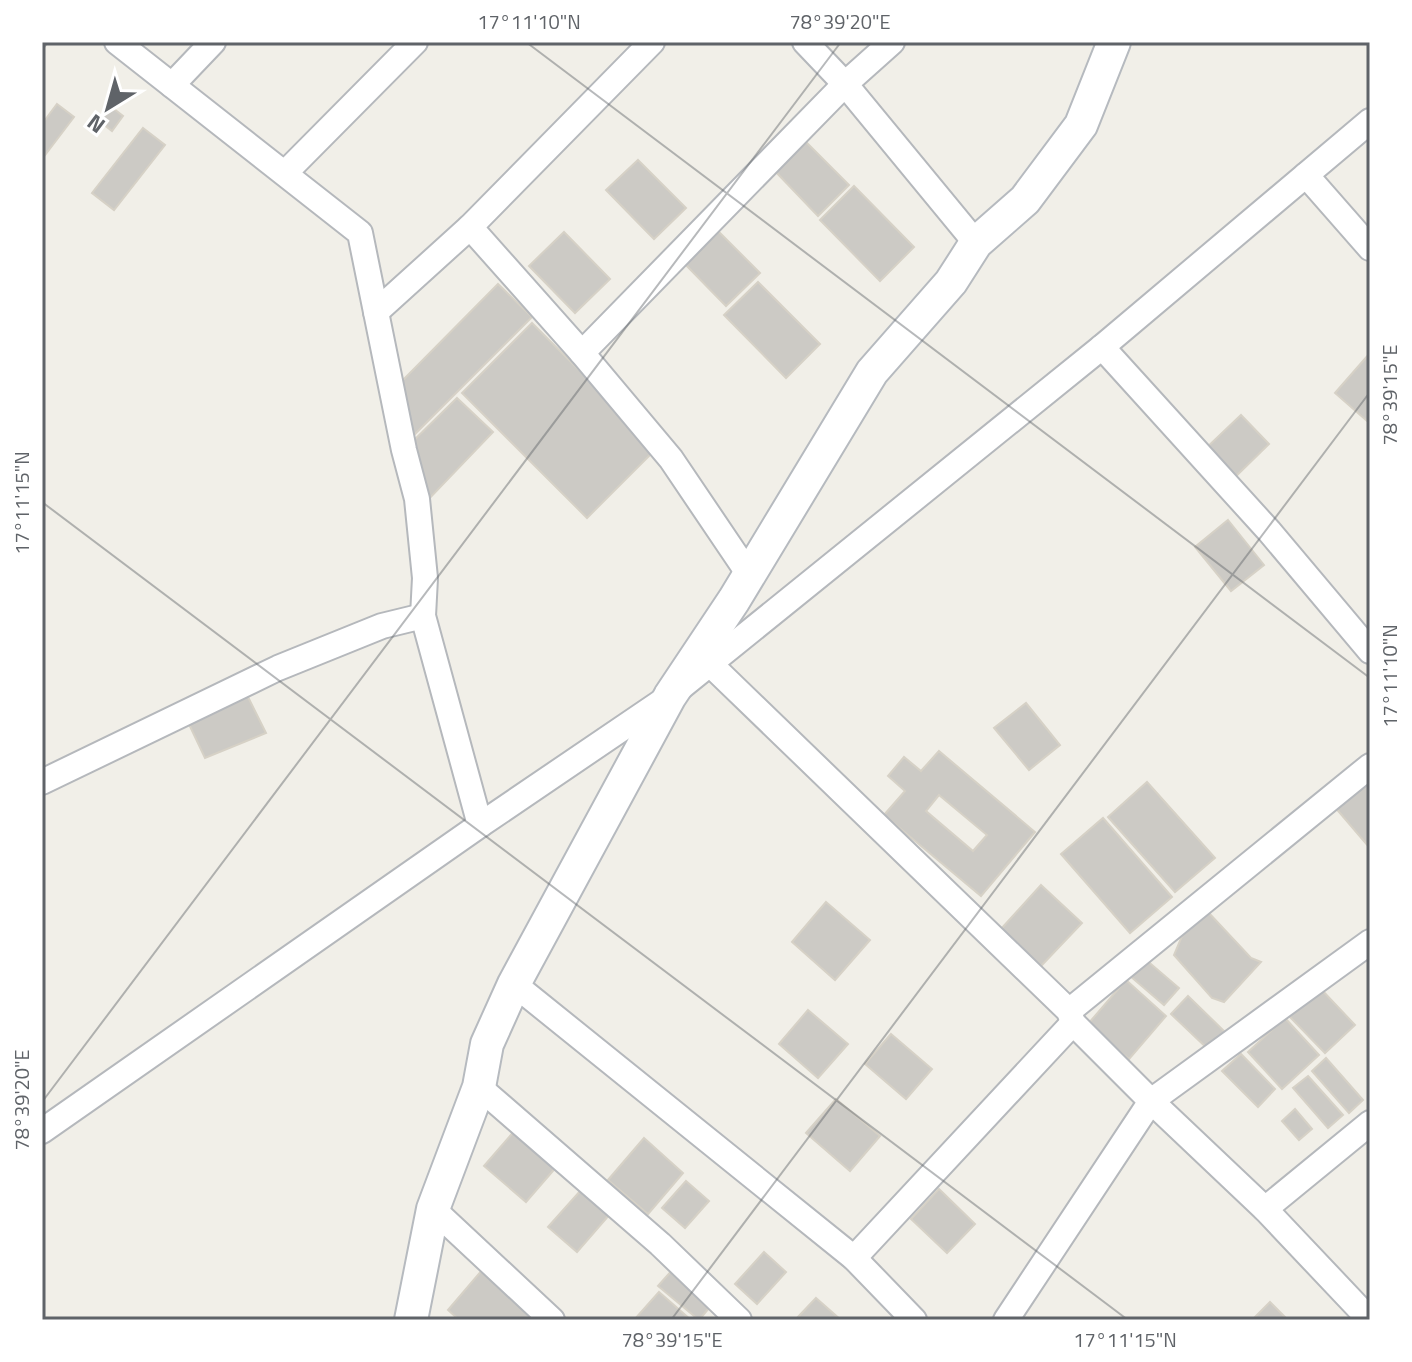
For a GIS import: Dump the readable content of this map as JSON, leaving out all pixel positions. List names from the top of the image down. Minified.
{"north":"bottom left","coordinates":["17°11'10\"N","78°39'20\"E","78°39'15\"E","17°11'15\"N"]}
